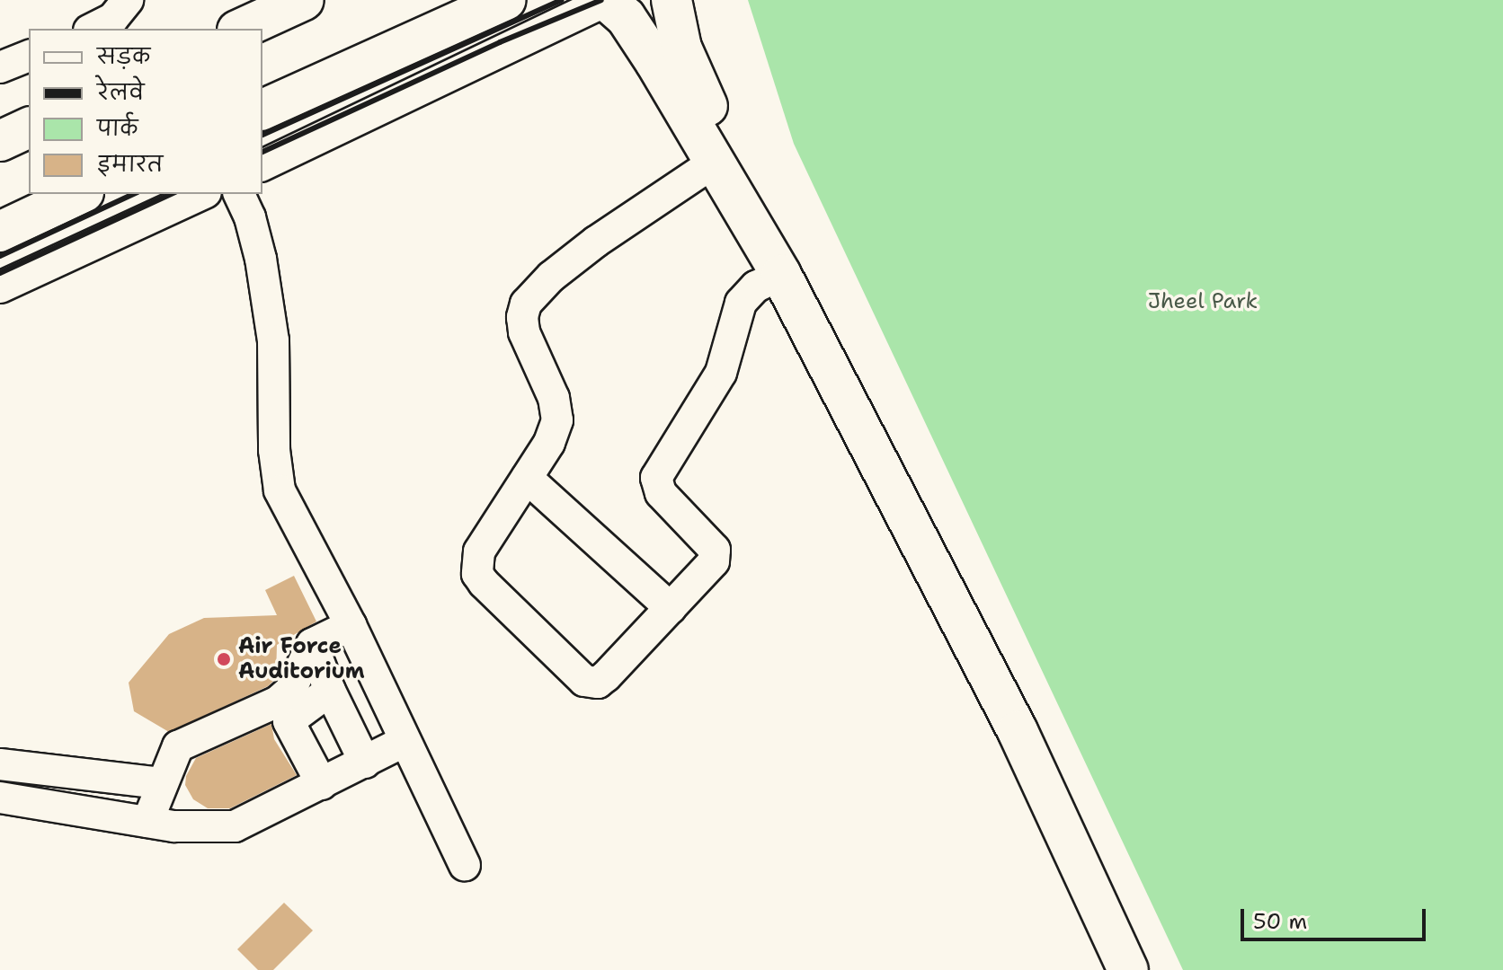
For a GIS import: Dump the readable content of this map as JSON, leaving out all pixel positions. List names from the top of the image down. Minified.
{"parks":["Jheel Park"],"places":["Air Force Auditorium"],"legend":["सड़क","रेलवे","पार्क","इमारत"],"scale_bar":"50 m"}
